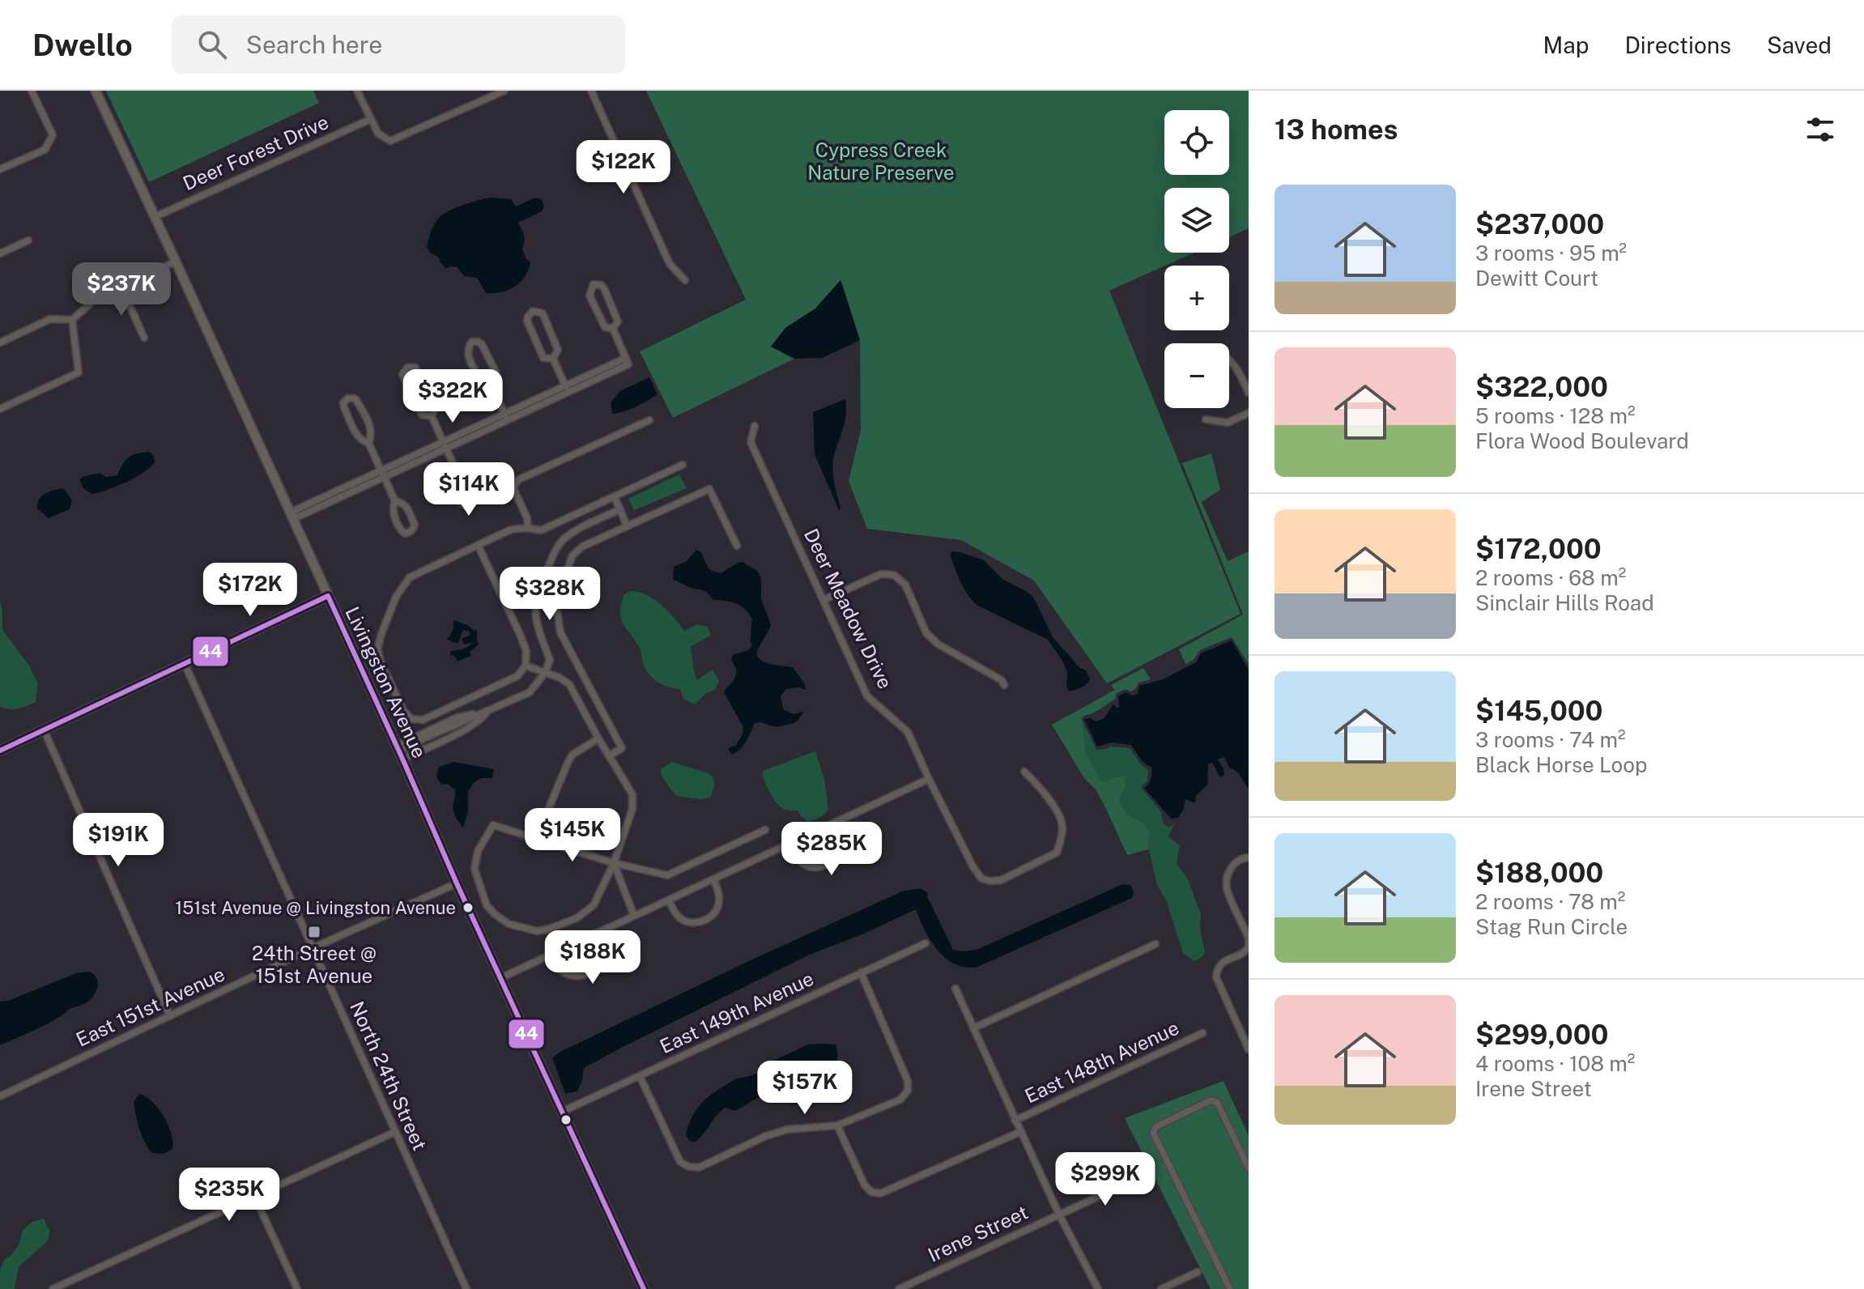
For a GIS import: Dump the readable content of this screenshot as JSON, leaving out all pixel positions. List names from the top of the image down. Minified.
{"streets":{"street":["Deer Forest Drive","Deer Meadow Drive","Livingston Avenue","East 151st Avenue","East 149th Avenue","East 148th Avenue","North 24th Street","Irene Street"]},"crossings":[["Deer Forest Drive","Livingston Avenue"],["Livingston Avenue","East 151st Avenue"],["Livingston Avenue","East 149th Avenue"],["East 151st Avenue","North 24th Street"]],"parks":["Cypress Creek Nature Preserve"],"places":{"other":["151st Avenue @ Livingston Avenue"],"transit":["24th Street @ 151st Avenue"]},"lines":["transit line 44"],"page":{"header":"Dwello","search":"Search here","nav":["Map","Directions","Saved"],"heading":"13 homes","map_buttons":["+","−"],"price":["$122K","$237K","$322K","$114K","$172K","$328K","$145K","$191K","$285K","$188K","$157K","$299K","$235K"],"list":[{"name":"$237,000","note":"3 rooms · 95 m² · Dewitt Court"},{"name":"$322,000","note":"5 rooms · 128 m² · Flora Wood Boulevard"},{"name":"$172,000","note":"2 rooms · 68 m² · Sinclair Hills Road"},{"name":"$145,000","note":"3 rooms · 74 m² · Black Horse Loop"},{"name":"$188,000","note":"2 rooms · 78 m² · Stag Run Circle"},{"name":"$299,000","note":"4 rooms · 108 m² · Irene Street"}]}}
